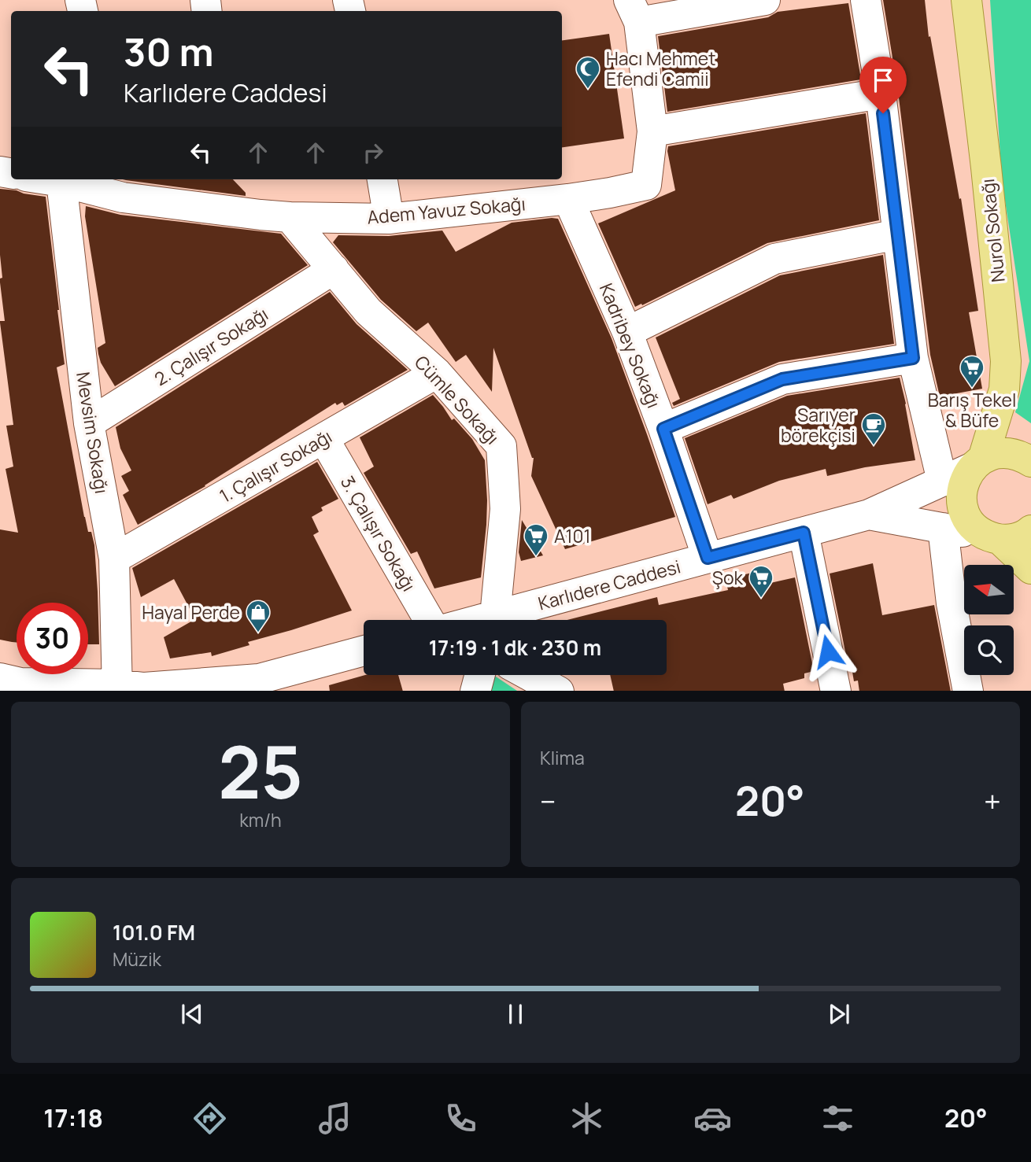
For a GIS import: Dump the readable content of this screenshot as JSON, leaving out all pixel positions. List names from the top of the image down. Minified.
{"streets":{"main road":["Nurol Sokağı"],"street":["Adem Yavuz Sokağı","Kadribey Sokağı","2. Çalışır Sokağı","Cümle Sokağı","Mevsim Sokağı","1. Çalışır Sokağı","3. Çalışır Sokağı","Karlıdere Caddesi"]},"crossings":[["Adem Yavuz Sokağı","Kadribey Sokağı"],["Adem Yavuz Sokağı","Cümle Sokağı"],["Adem Yavuz Sokağı","Mevsim Sokağı"],["Nurol Sokağı","Karlıdere Caddesi"],["Kadribey Sokağı","Karlıdere Caddesi"],["2. Çalışır Sokağı","Cümle Sokağı"],["2. Çalışır Sokağı","Mevsim Sokağı"],["Cümle Sokağı","1. Çalışır Sokağı"],["Mevsim Sokağı","1. Çalışır Sokağı"],["1. Çalışır Sokağı","3. Çalışır Sokağı"]],"places":{"mosque":["Hacı Mehmet Efendi Camii"],"supermarket":["Barış Tekel & Büfe","A101","Şok"],"cafe":["Sarıyer börekçisi"],"shop":["Hayal Perde"]},"north":"left","page":{"turn":["30 m","Karlıdere Caddesi"],"limit":"30","trip":"17:19 · 1 dk · 230 m","tile":[["25","km/h"],"Klima"],"heat":["−","20°","+"],"song":["101.0 FM","Müzik"],"tabs":["17:18","20°"]}}
